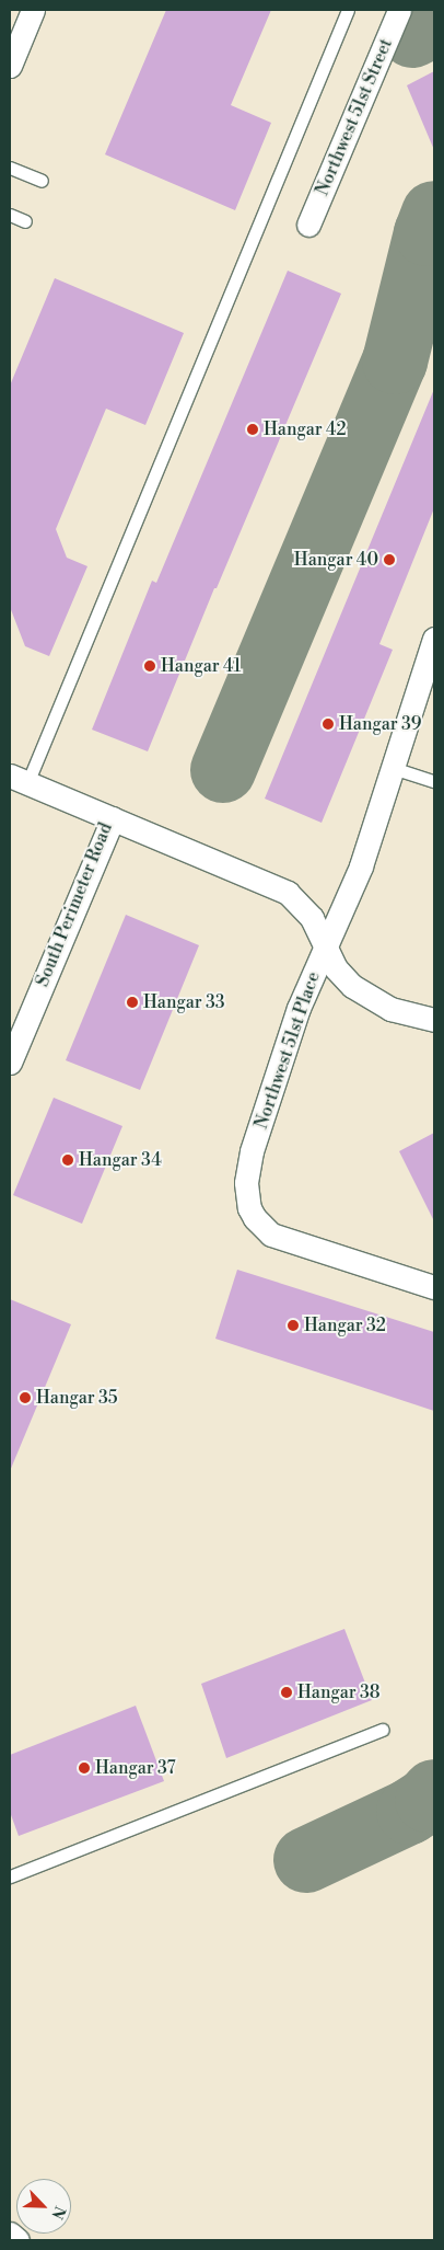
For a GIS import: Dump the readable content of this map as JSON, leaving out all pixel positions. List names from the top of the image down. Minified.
{"streets":{"street":["Northwest 51st Street","South Perimeter Road","Northwest 51st Place"]},"places":["Hangar 42","Hangar 40","Hangar 41","Hangar 39","Hangar 33","Hangar 34","Hangar 32","Hangar 35","Hangar 38","Hangar 37"],"north":"bottom right"}
